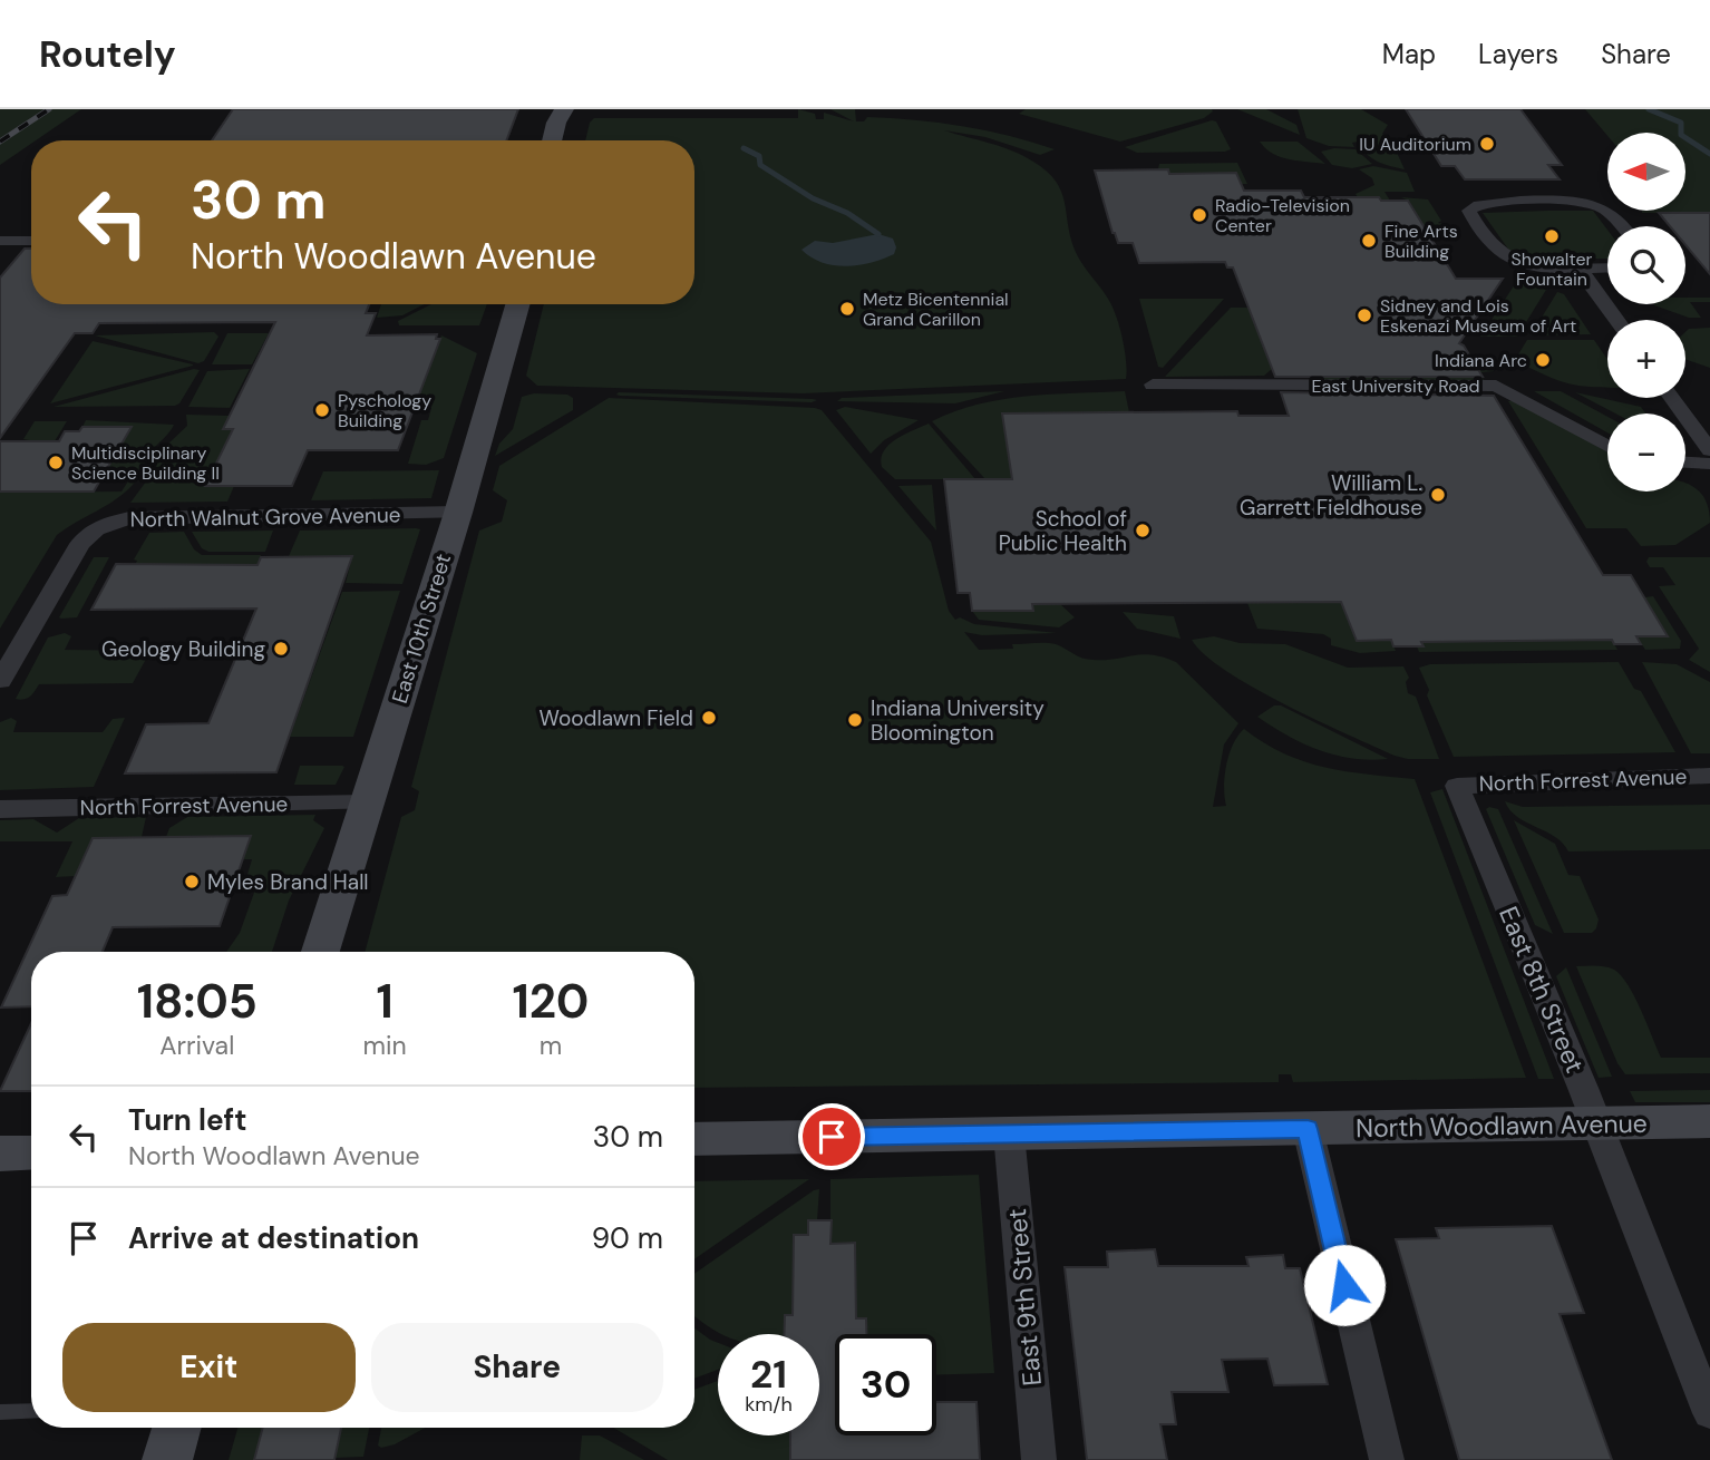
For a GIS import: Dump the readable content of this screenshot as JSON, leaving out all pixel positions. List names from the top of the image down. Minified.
{"streets":{"street":["East University Road","North Walnut Grove Avenue","East 10th Street","North Forrest Avenue","East 8th Street","North Woodlawn Avenue","East 9th Street"]},"crossings":[["North Walnut Grove Avenue","East 10th Street"],["East 10th Street","North Forrest Avenue"],["North Forrest Avenue","East 8th Street"],["East 8th Street","North Woodlawn Avenue"],["North Woodlawn Avenue","East 9th Street"]],"places":["IU Auditorium","Radio-Television Center","Showalter Fountain","Fine Arts Building","Metz Bicentennial Grand Carillon","Sidney and Lois Eskenazi Museum of Art","Indiana Arc","Pyschology Building","Multidisciplinary Science Building II","William L. Garrett Fieldhouse","School of Public Health","Geology Building","Woodlawn Field","Indiana University Bloomington","Myles Brand Hall"],"north":"left","page":{"header":"Routely","nav":["Map","Layers","Share"],"map_buttons":["+","−"],"turn":["30 m","North Woodlawn Avenue"],"eta":["18:05","Arrival","1","min","120","m"],"list":[{"name":"Turn left","note":"North Woodlawn Avenue","value":"30 m"},{"name":"Arrive at destination","value":"90 m"}],"buttons":["Exit","Share"],"speed":"21 km/h","limit":"30"}}
